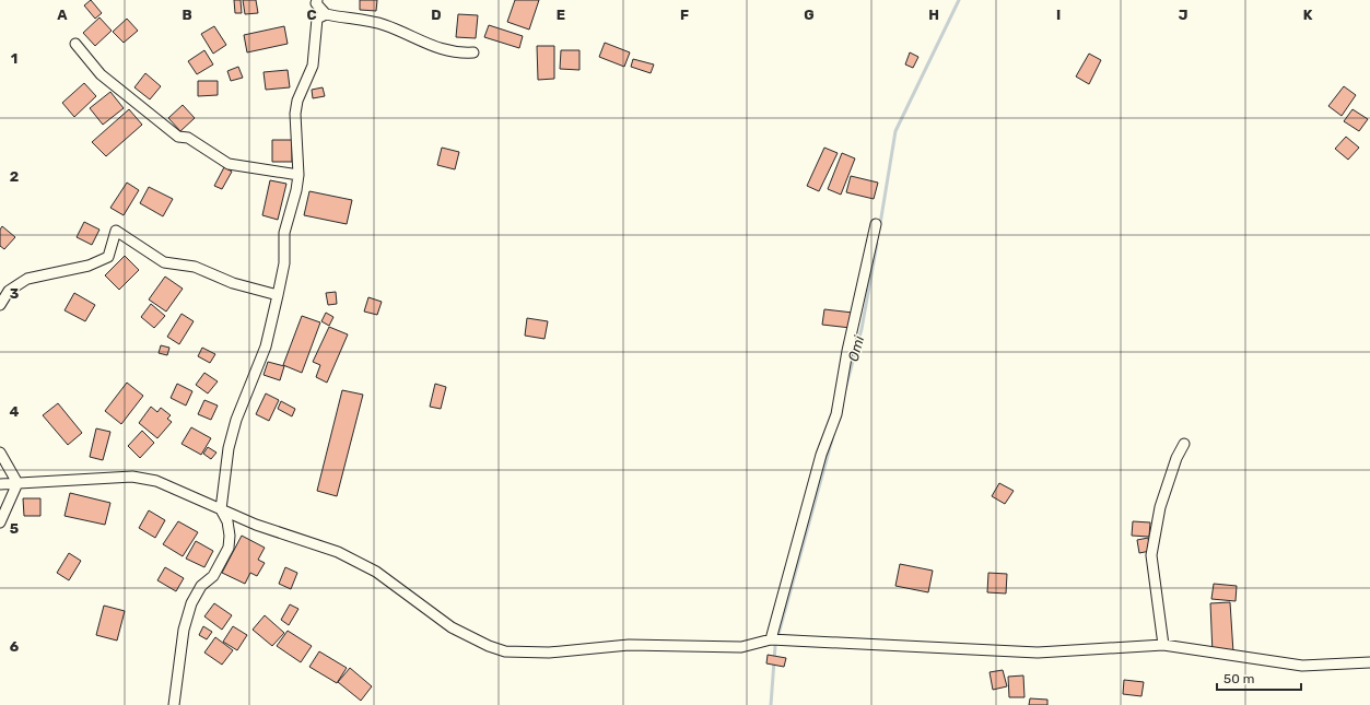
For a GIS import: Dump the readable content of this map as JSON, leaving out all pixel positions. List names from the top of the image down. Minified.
{"water":["Omi"],"scale_bar":"50 m","grid":{"columns":["A","B","C","D","E","F","G","H","I","J","K"],"rows":["1","2","3","4","5","6"]}}
